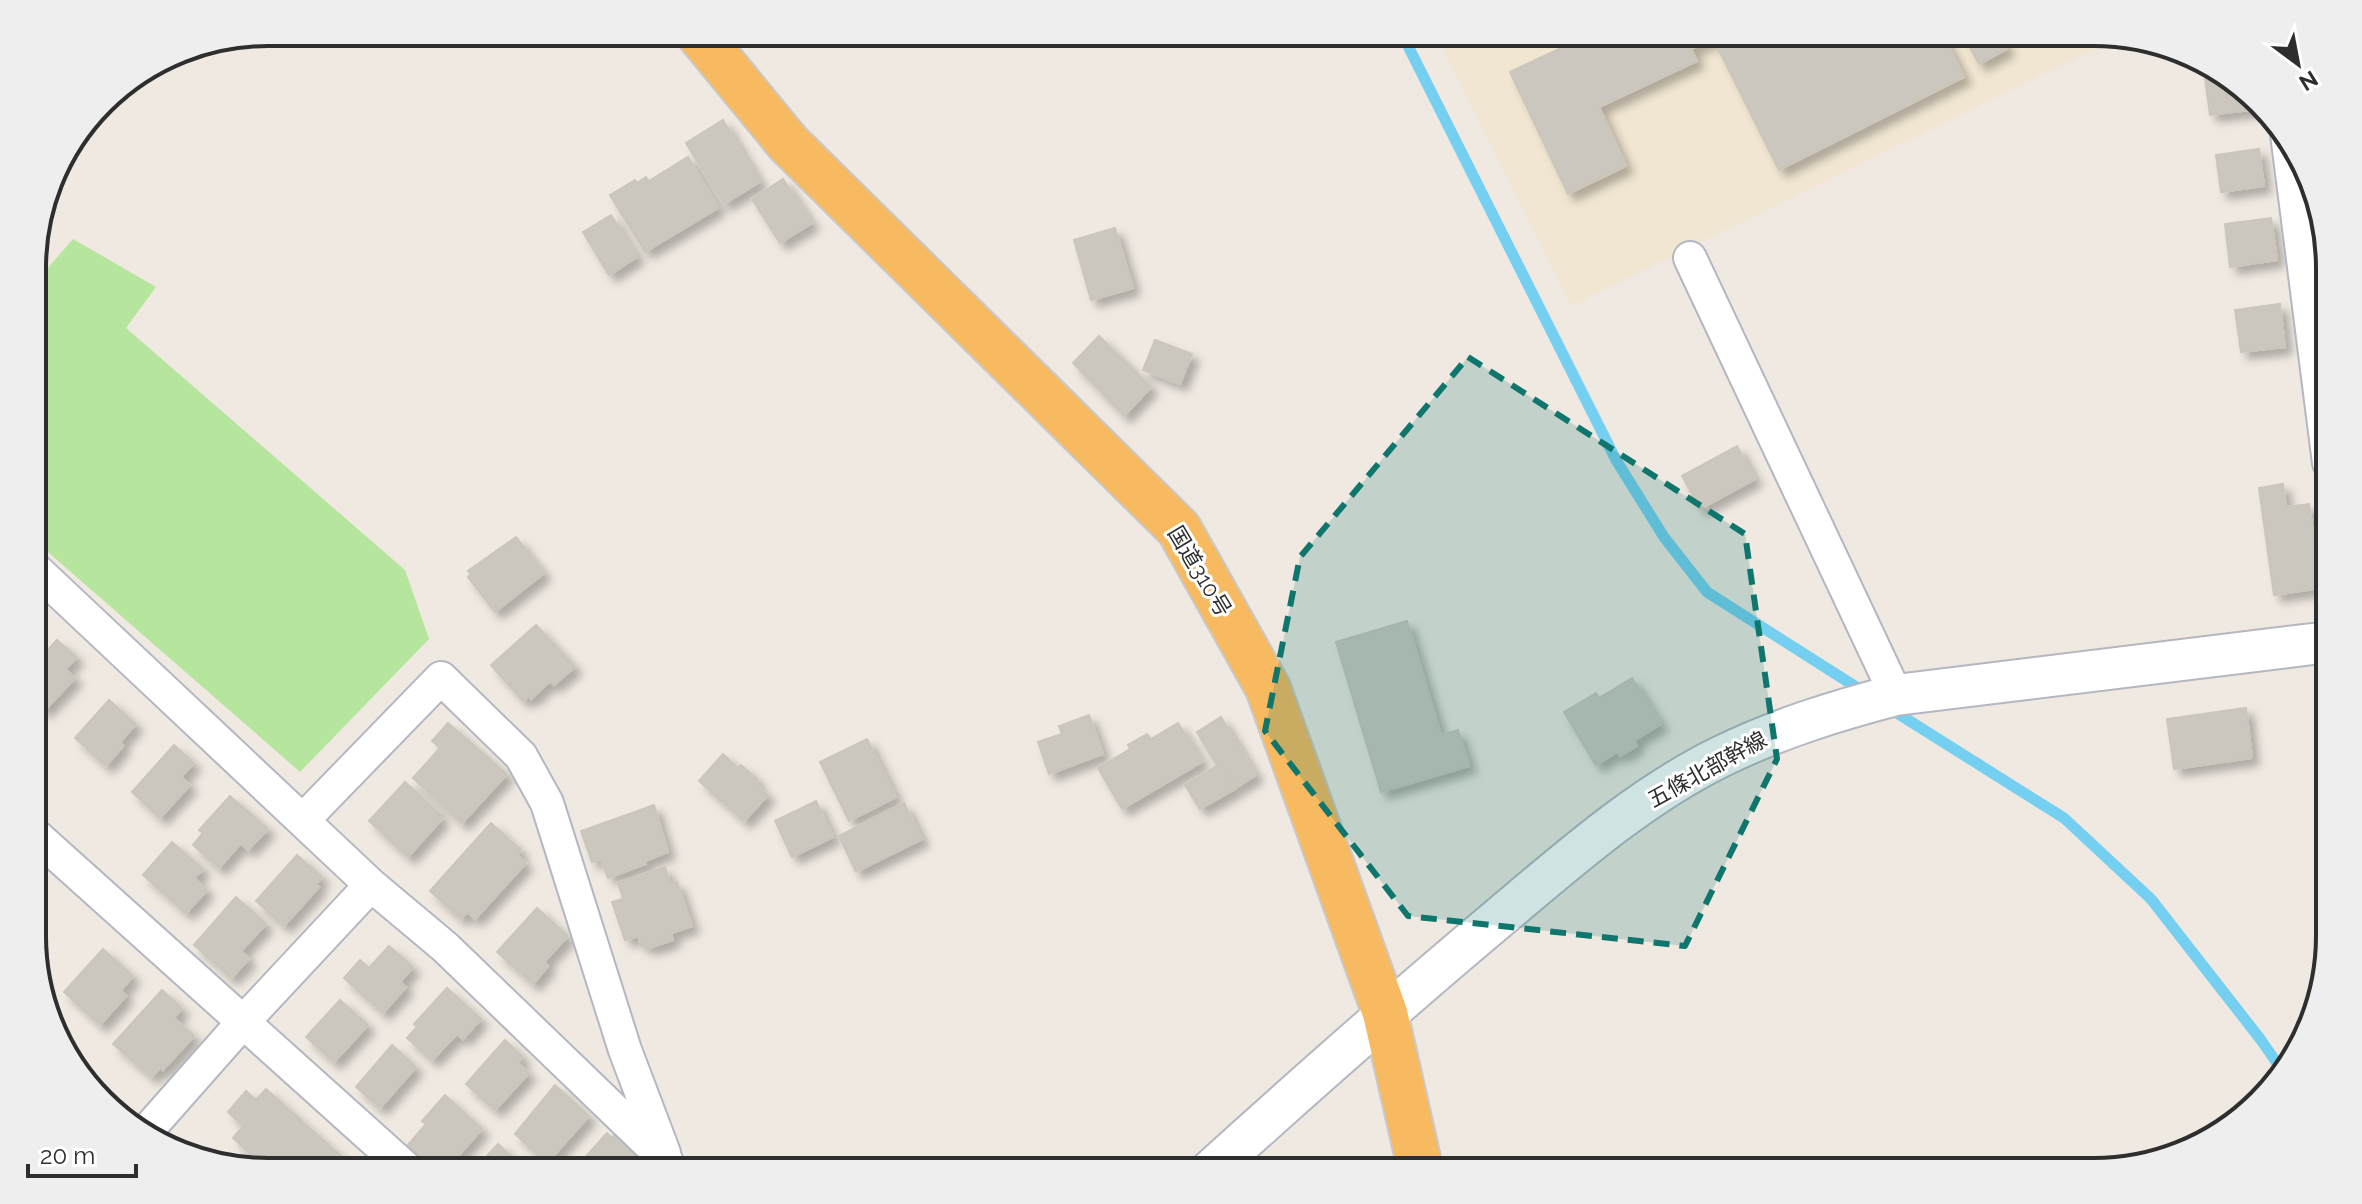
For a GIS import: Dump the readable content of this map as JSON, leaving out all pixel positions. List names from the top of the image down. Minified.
{"streets":{"highway":["国道310号"],"street":["五條北部幹線"]},"crossings":[["国道310号","五條北部幹線"]],"scale_bar":"20 m","north":"bottom right"}
